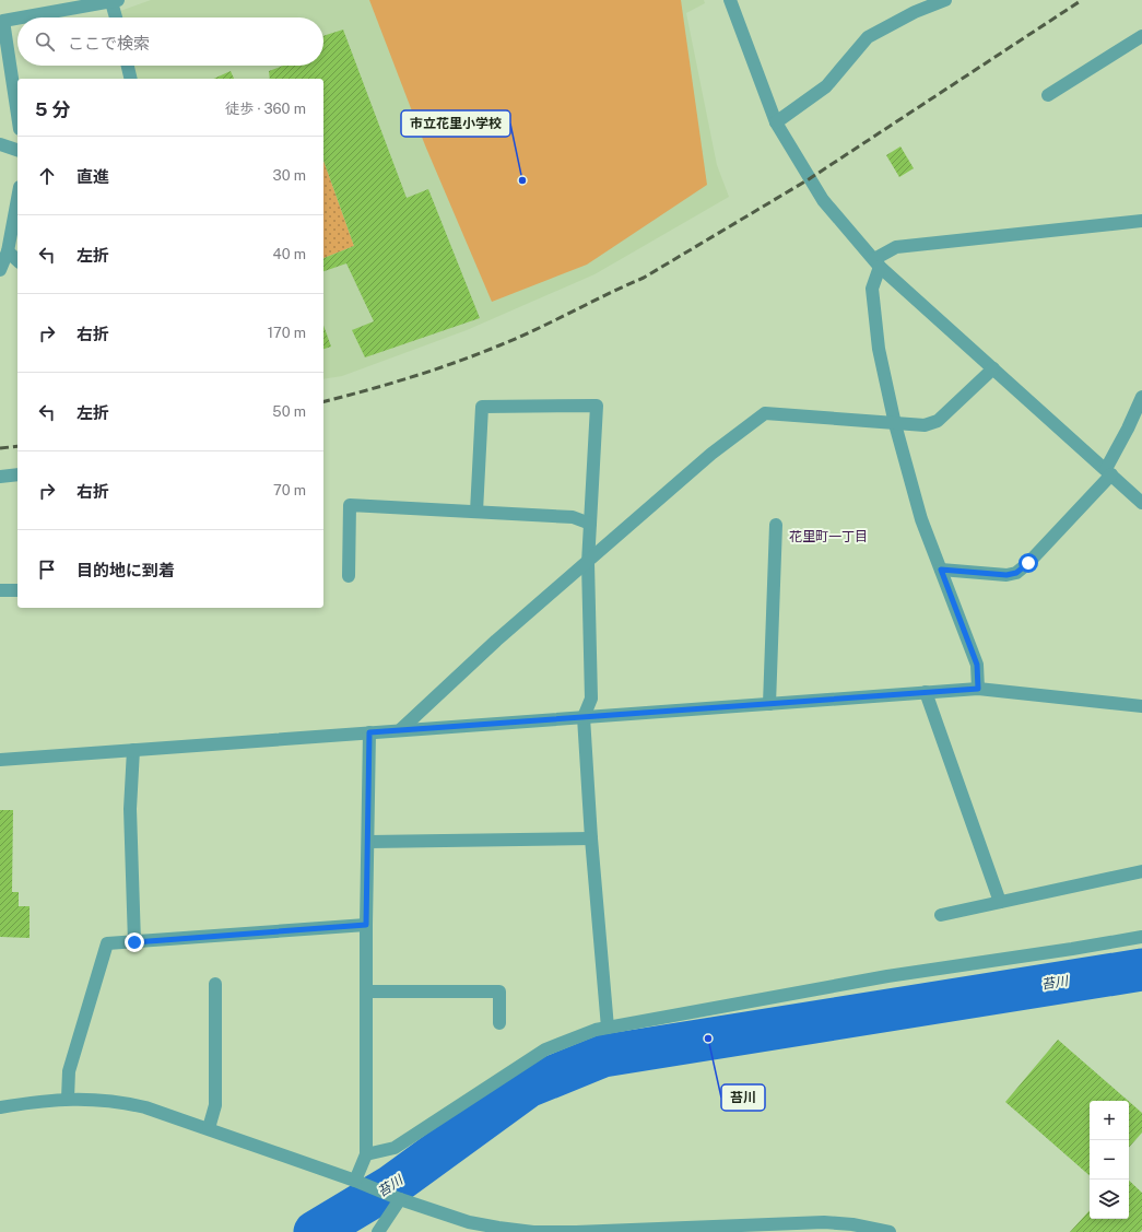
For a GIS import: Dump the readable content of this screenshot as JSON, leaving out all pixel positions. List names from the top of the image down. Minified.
{"districts":["花里町一丁目"],"water":["苔川"],"places":["市立花里小学校","苔川"],"page":{"search":"ここで検索","heading":["5 分","徒歩 · 360 m"],"list":[["直進","30 m"],["左折","40 m"],["右折","170 m"],["左折","50 m"],["右折","70 m"],"目的地に到着"],"map_buttons":["+","−"]}}
